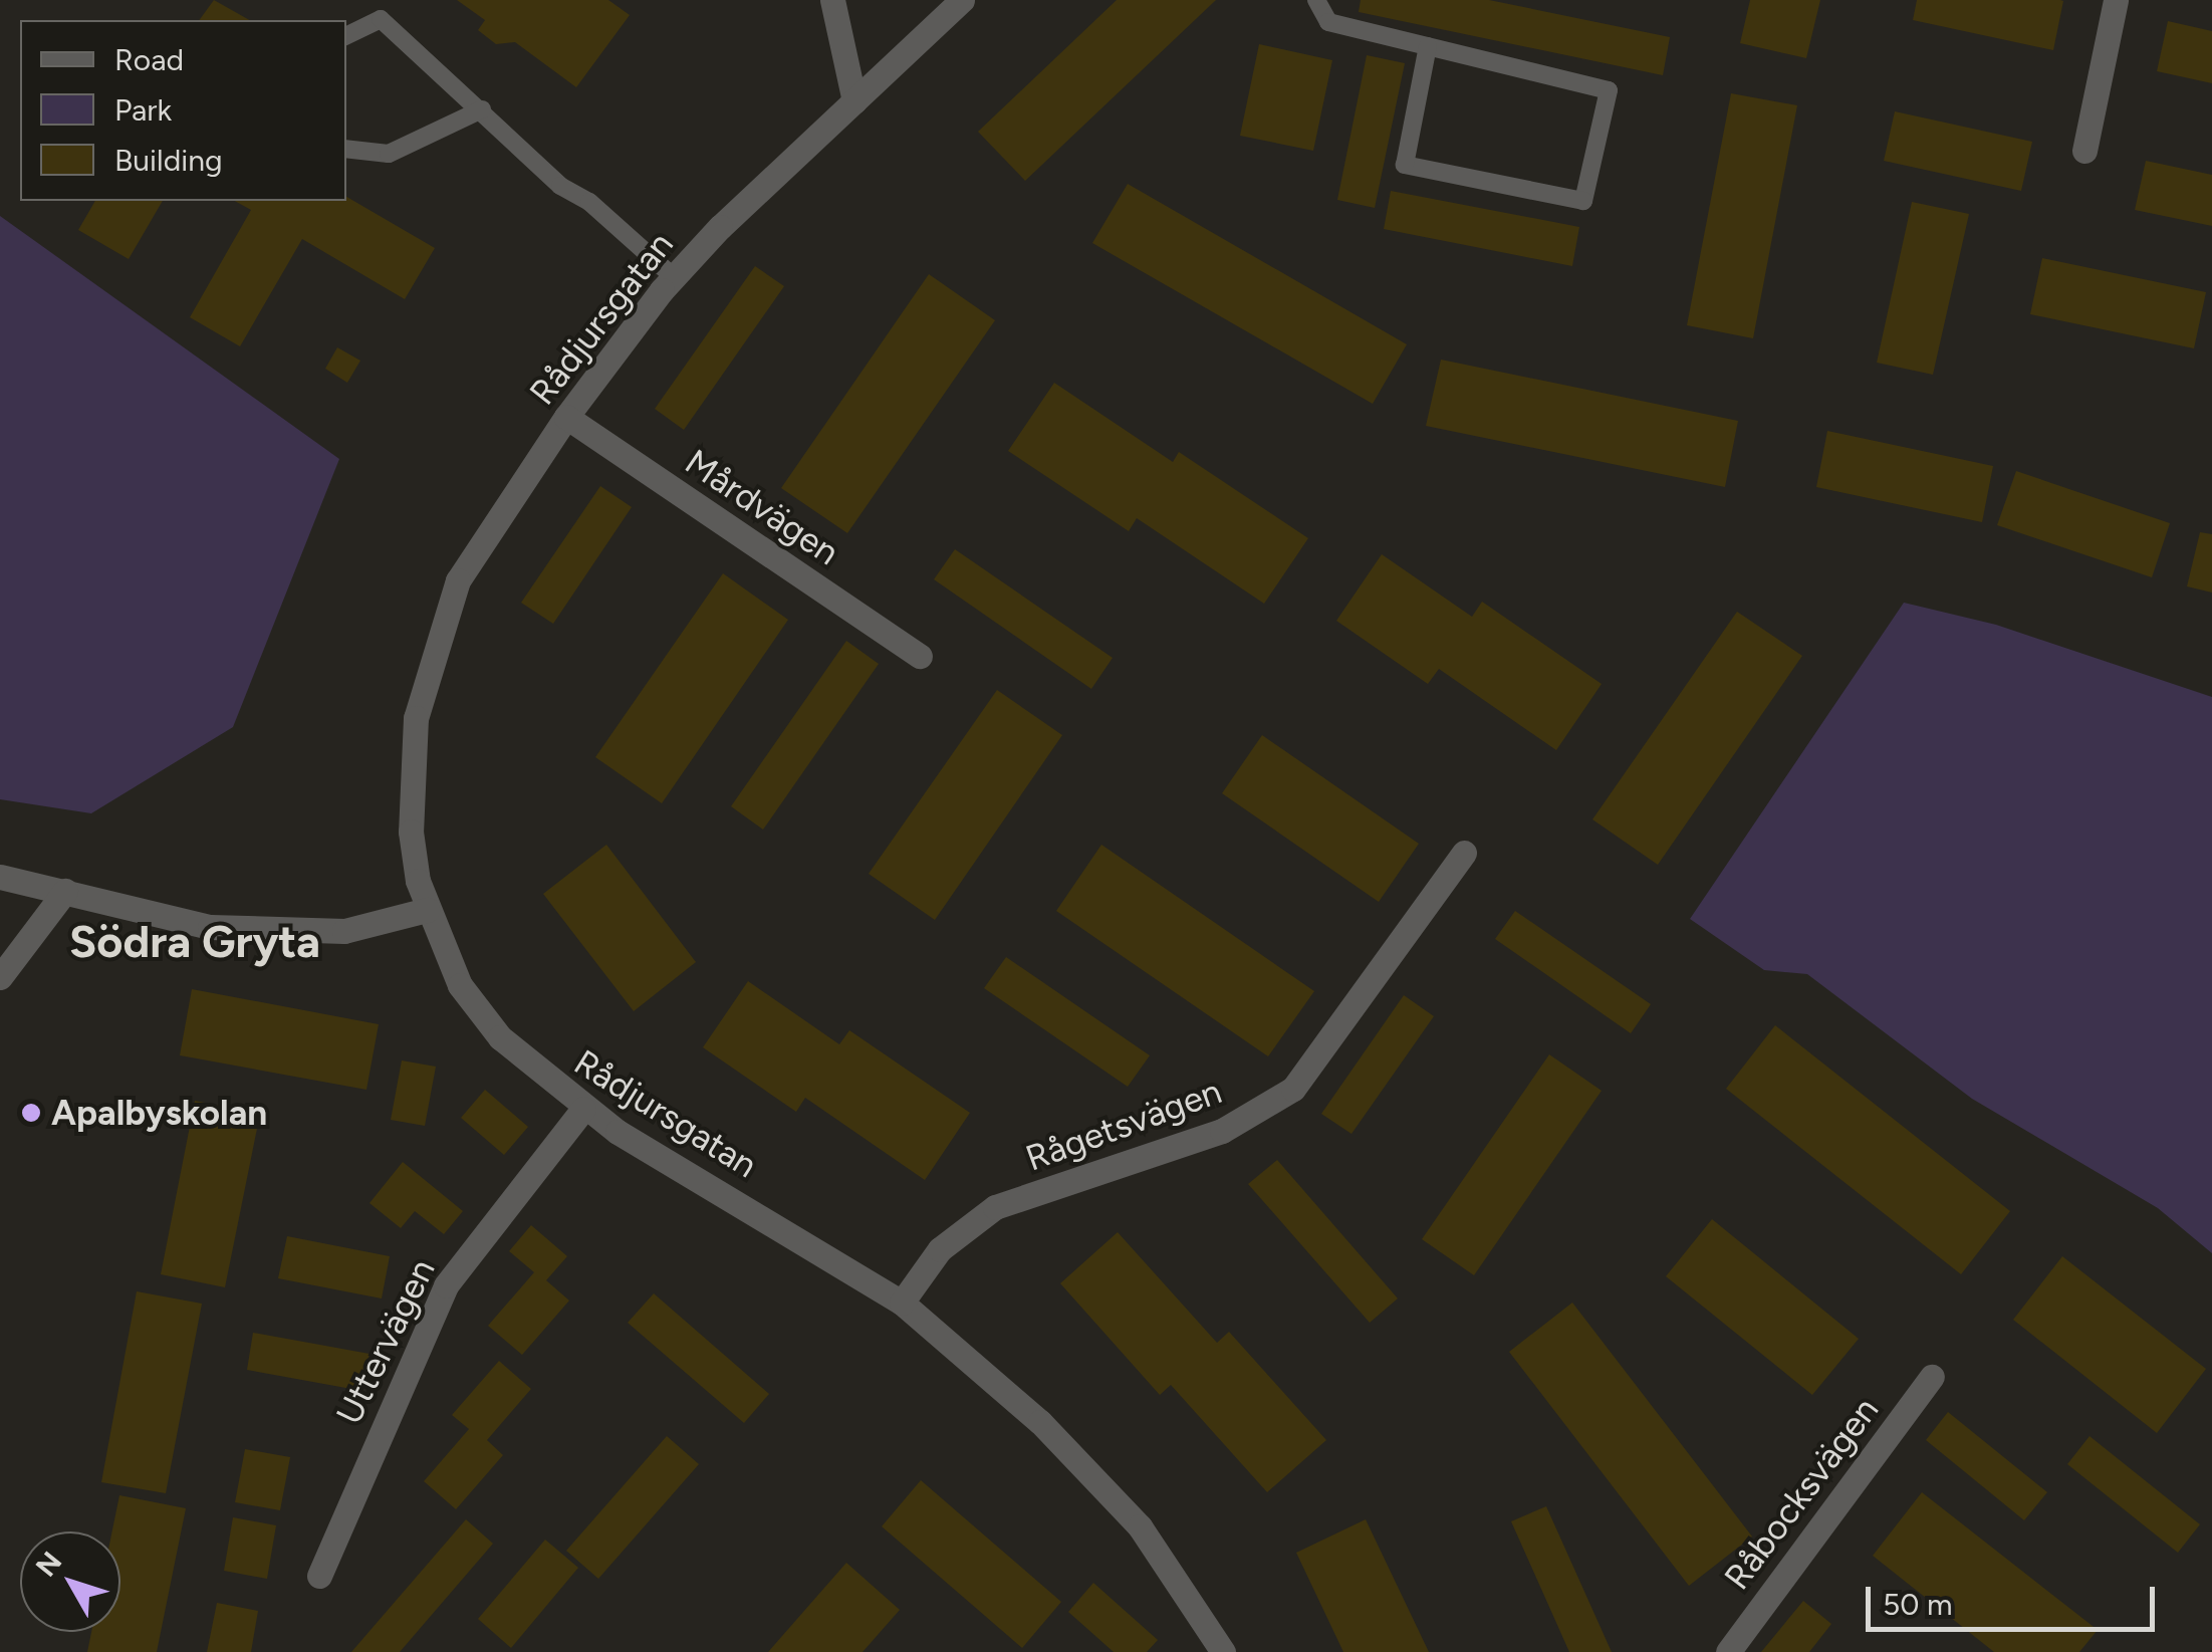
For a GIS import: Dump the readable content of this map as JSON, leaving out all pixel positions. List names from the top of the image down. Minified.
{"streets":{"street":["Rådjursgatan","Mårdvägen","Rågetsvägen","Uttervägen","Råbocksvägen"]},"crossings":[["Rådjursgatan","Mårdvägen"],["Rådjursgatan","Rågetsvägen"],["Rådjursgatan","Uttervägen"]],"districts":["Södra Gryta"],"places":["Apalbyskolan"],"legend":["Road","Park","Building"],"scale_bar":"50 m","north":"top left"}
